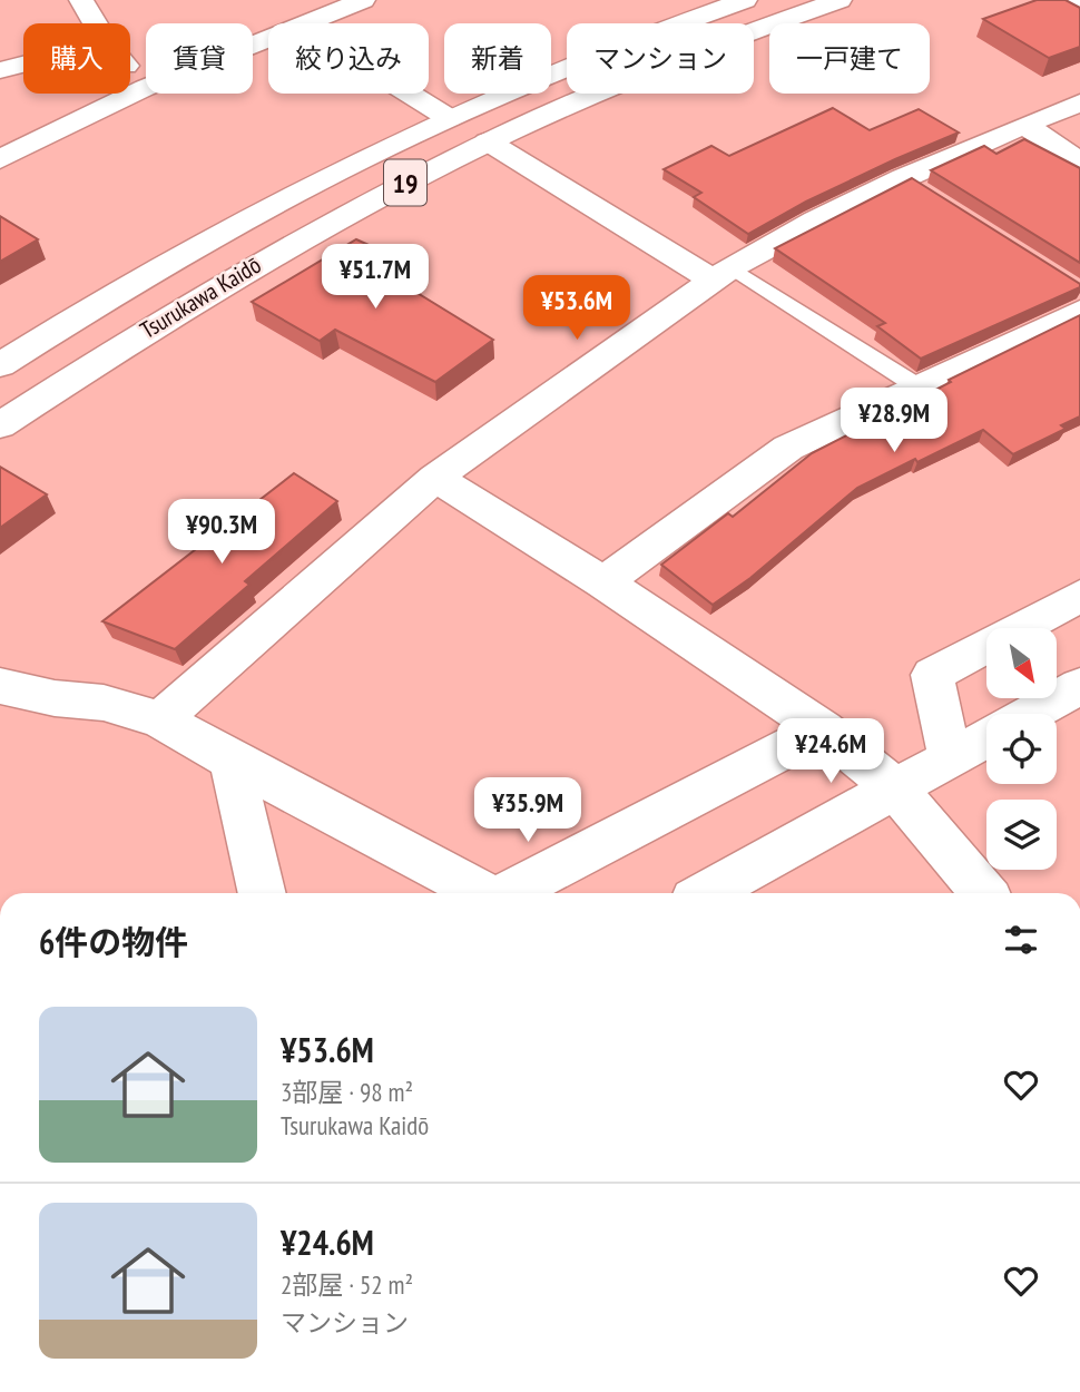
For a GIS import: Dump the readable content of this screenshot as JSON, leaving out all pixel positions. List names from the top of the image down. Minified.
{"streets":{"street":["19","Tsurukawa Kaidō"]},"north":"bottom right","page":{"chip":["購入","賃貸","絞り込み","新着","マンション","一戸建て"],"price":["¥51.7M","¥53.6M","¥28.9M","¥90.3M","¥24.6M","¥35.9M"],"heading":"6件の物件","list":[{"name":"¥53.6M","note":"3部屋 · 98 m² · Tsurukawa Kaidō"},{"name":"¥24.6M","note":"2部屋 · 52 m² · マンション"}]}}
